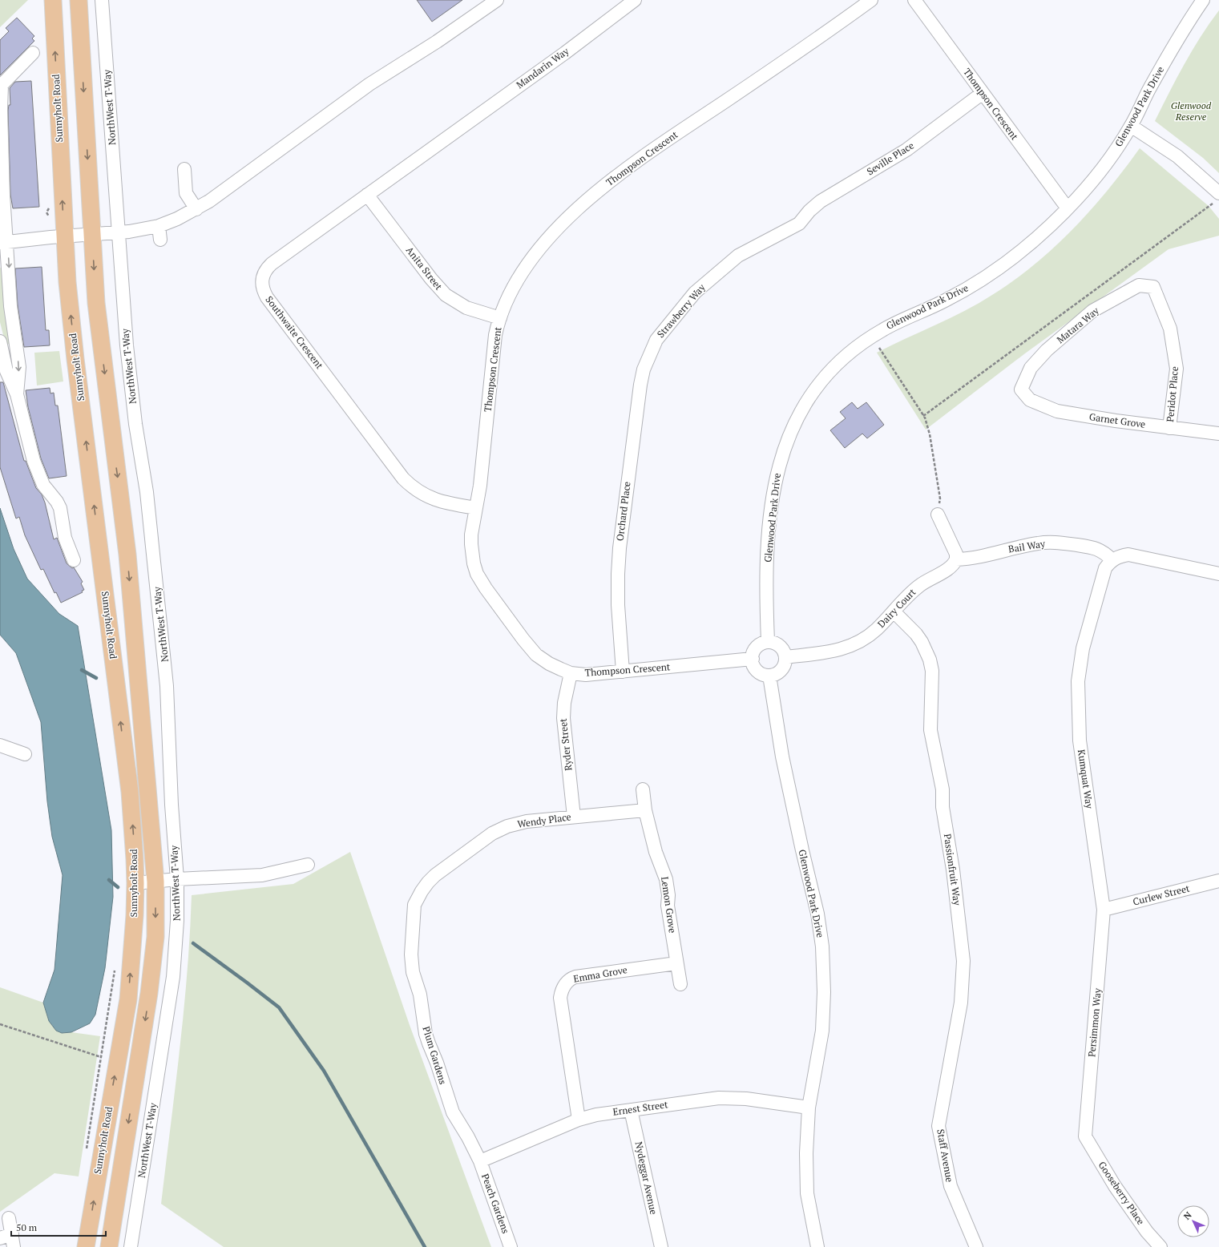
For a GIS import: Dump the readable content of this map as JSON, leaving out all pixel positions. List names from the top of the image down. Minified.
{"streets":{"main road":["Sunnyholt Road"],"street":["Mandarin Way","Thompson Crescent","Glenwood Park Drive","NorthWest T-Way","Seville Place","Anita Street","Strawberry Way","Matara Way","Southwaite Crescent","Peridot Place","Garnet Grove","Orchard Place","Bail Way","Dairy Court","Ryder Street","Kumquat Way","Wendy Place","Passionfruit Way","Curlew Street","Lemon Grove","Emma Grove","Persimmon Way","Plum Gardens","Ernest Street","Staff Avenue","Nydeggar Avenue","Gooseberry Place","Peach Gardens"]},"crossings":[["Mandarin Way","Southwaite Crescent"],["Thompson Crescent","Glenwood Park Drive"],["Thompson Crescent","Seville Place"],["Thompson Crescent","Anita Street"],["Thompson Crescent","Southwaite Crescent"],["Thompson Crescent","Orchard Place"],["Thompson Crescent","Dairy Court"],["Thompson Crescent","Ryder Street"],["Glenwood Park Drive","Dairy Court"],["Glenwood Park Drive","Ernest Street"],["Seville Place","Strawberry Way"],["Anita Street","Southwaite Crescent"],["Strawberry Way","Orchard Place"],["Matara Way","Peridot Place"],["Matara Way","Garnet Grove"],["Peridot Place","Garnet Grove"],["Bail Way","Dairy Court"],["Bail Way","Kumquat Way"],["Dairy Court","Passionfruit Way"],["Ryder Street","Wendy Place"],["Kumquat Way","Curlew Street"],["Kumquat Way","Persimmon Way"],["Wendy Place","Lemon Grove"],["Wendy Place","Plum Gardens"],["Passionfruit Way","Staff Avenue"],["Curlew Street","Persimmon Way"],["Lemon Grove","Emma Grove"],["Emma Grove","Ernest Street"],["Persimmon Way","Gooseberry Place"],["Plum Gardens","Ernest Street"],["Plum Gardens","Peach Gardens"],["Ernest Street","Nydeggar Avenue"],["Ernest Street","Peach Gardens"]],"parks":["Glenwood Reserve"],"scale_bar":"50 m","north":"top left"}
